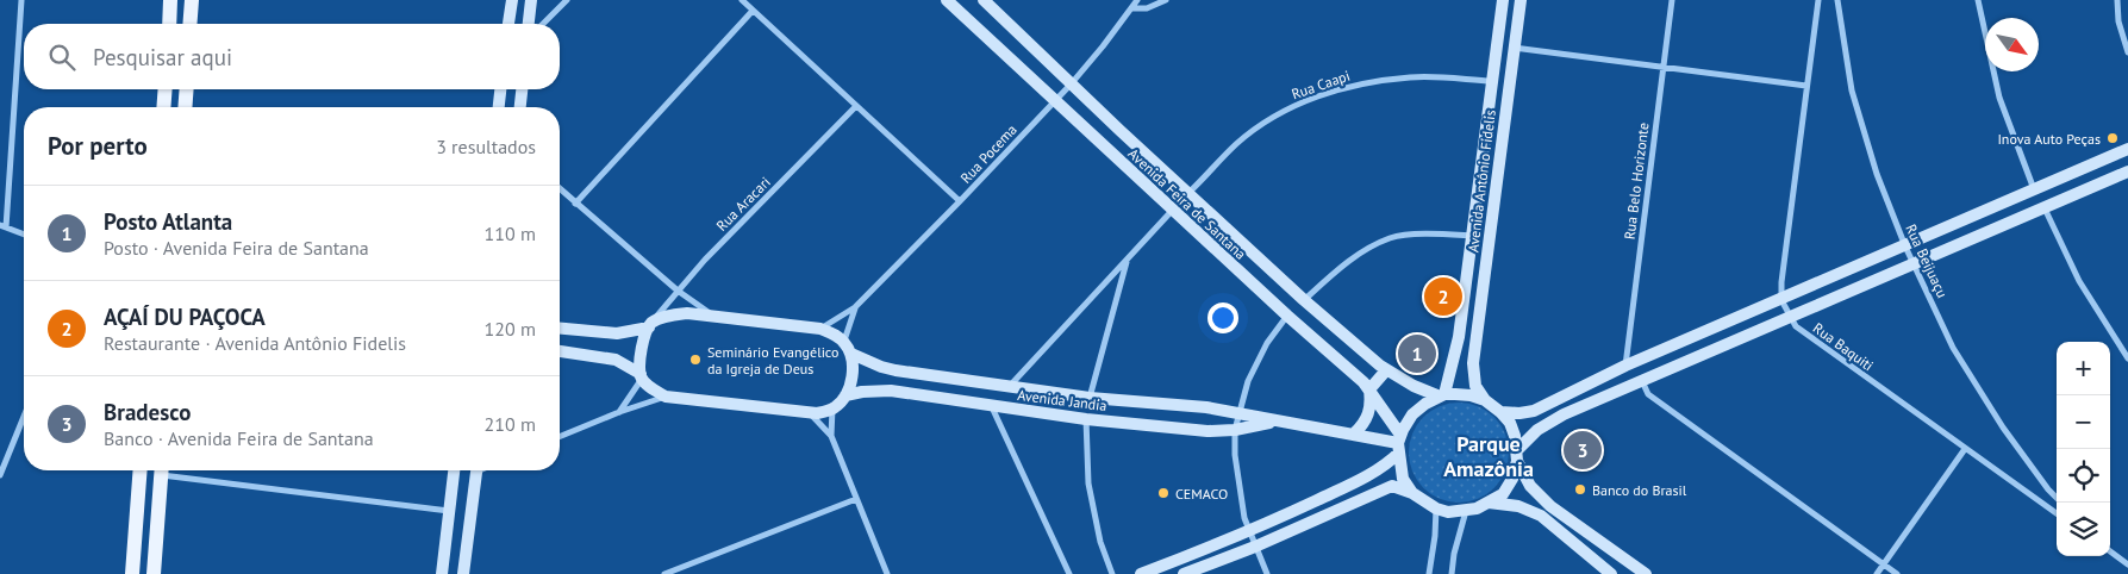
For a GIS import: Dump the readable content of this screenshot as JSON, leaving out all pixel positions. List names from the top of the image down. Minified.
{"streets":{"main road":["Avenida Antônio Fidelis","Avenida Feira de Santana","Avenida Jandia"],"street":["Rua Caapi","Rua Pocema","Rua Belo Horizonte","Rua Aracari","Rua Beijuaçu","Rua Baquiti"]},"crossings":[["Rua Caapi","Avenida Antônio Fidelis"],["Rua Caapi","Avenida Feira de Santana"],["Rua Pocema","Avenida Feira de Santana"],["Avenida Antônio Fidelis","Avenida Feira de Santana"],["Avenida Antônio Fidelis","Avenida Jandia"],["Avenida Feira de Santana","Avenida Jandia"]],"districts":["Parque Amazônia"],"places":["Inova Auto Peças","Seminário Evangélico da Igreja de Deus","Banco do Brasil","CEMACO"],"north":"bottom right","page":{"search":"Pesquisar aqui","heading":["Por perto","3 resultados"],"list":[{"mark":"1","name":"Posto Atlanta","note":"Posto · Avenida Feira de Santana","value":"110 m"},{"mark":"2","name":"AÇAÍ DU PAÇOCA","note":"Restaurante · Avenida Antônio Fidelis","value":"120 m"},{"mark":"3","name":"Bradesco","note":"Banco · Avenida Feira de Santana","value":"210 m"}],"pins":["2","1","3"],"map_buttons":["+","−"]}}
